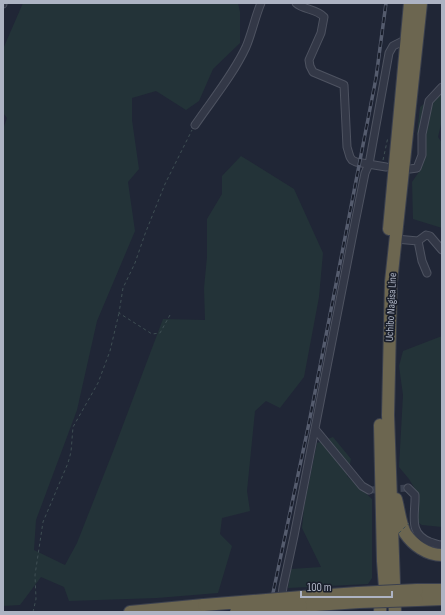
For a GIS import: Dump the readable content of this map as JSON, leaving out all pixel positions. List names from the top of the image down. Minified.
{"streets":{"highway":["Uchibo Nagisa Line"]},"scale_bar":"100 m"}
